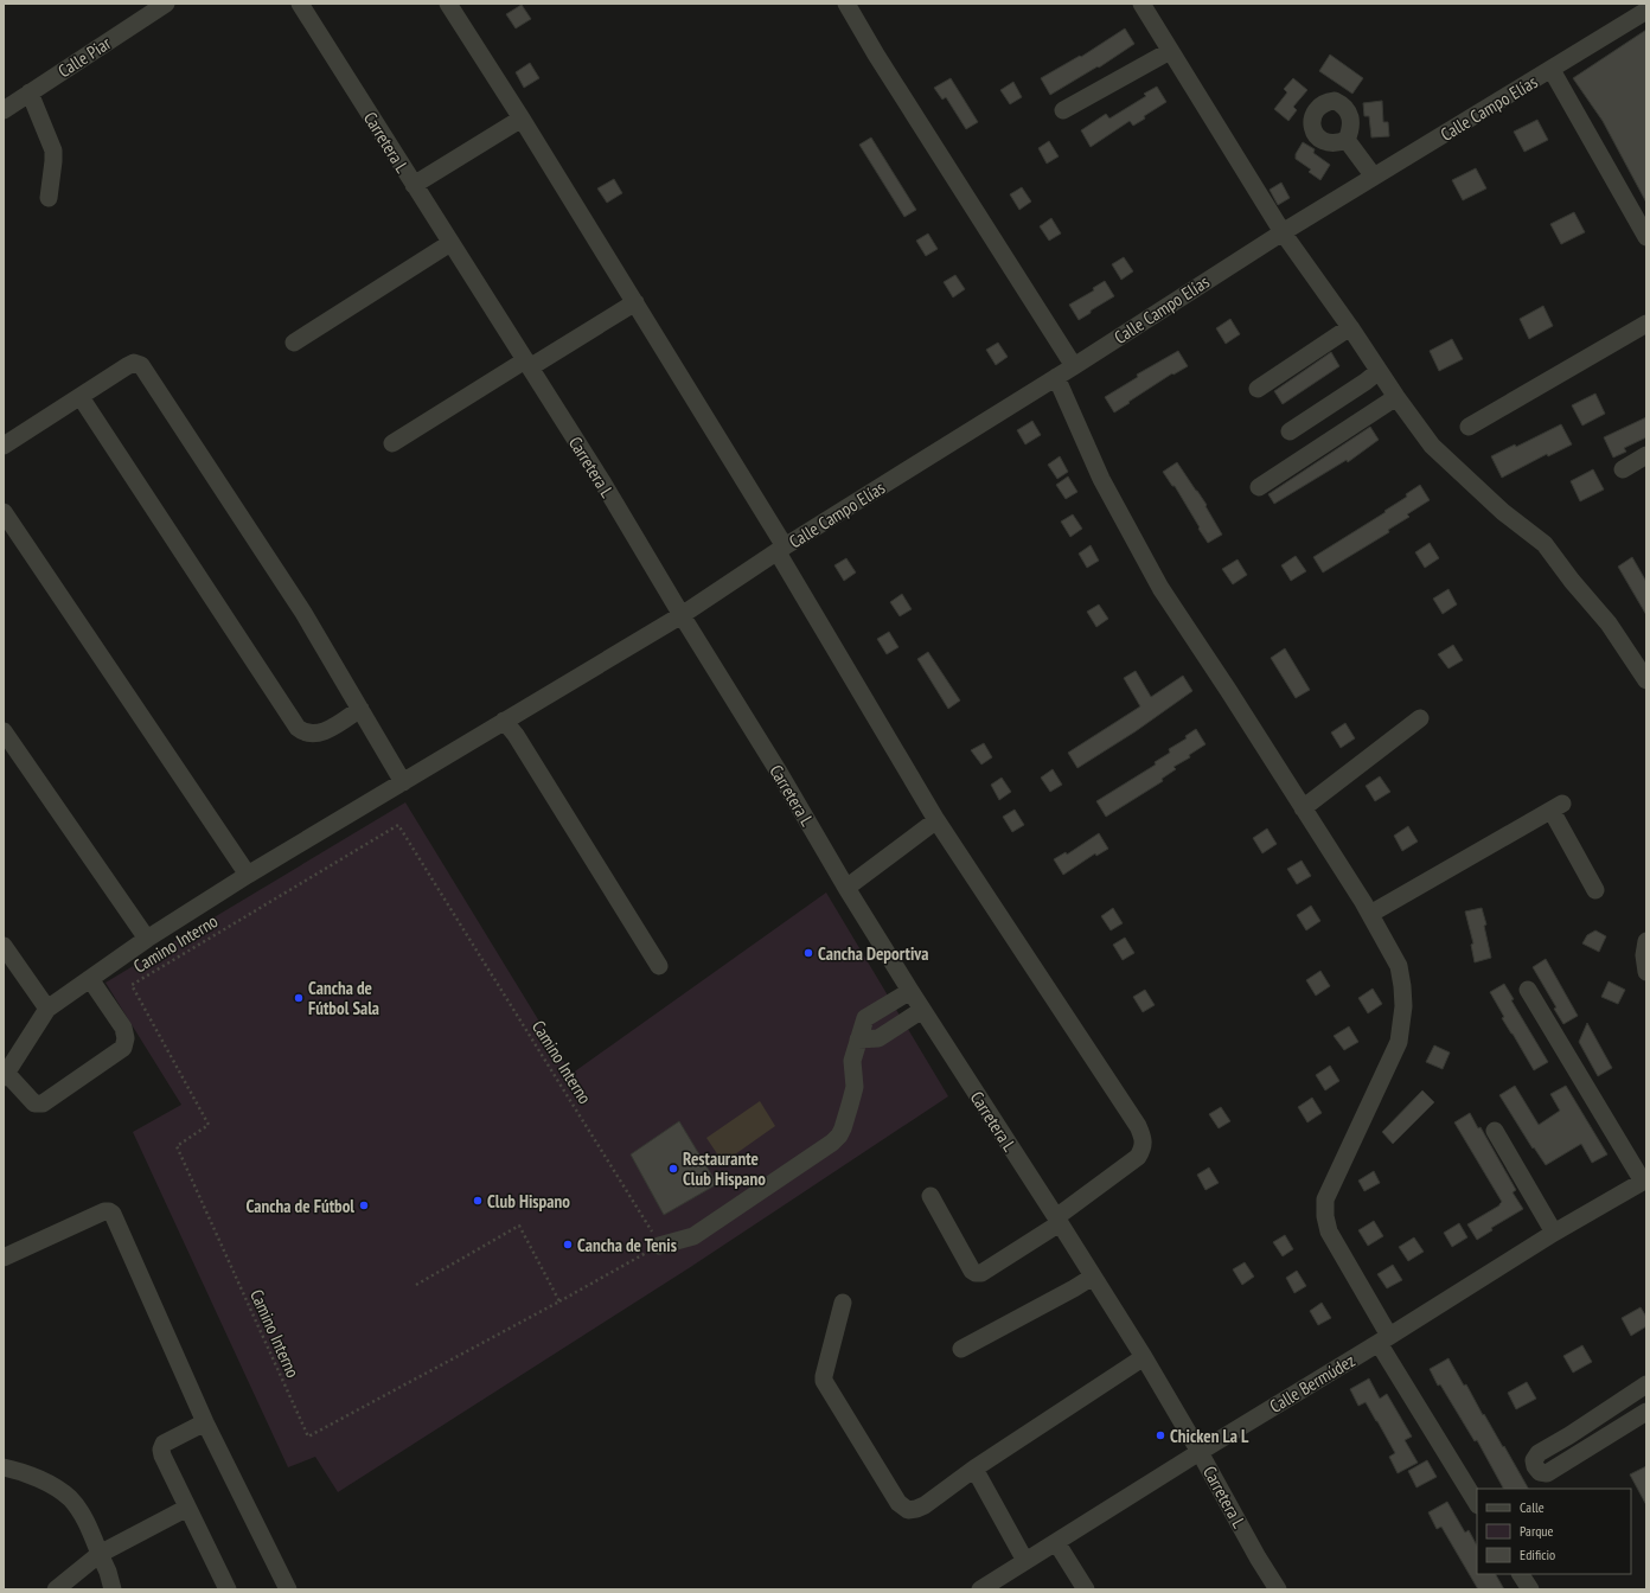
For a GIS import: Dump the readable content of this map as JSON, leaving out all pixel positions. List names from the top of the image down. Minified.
{"streets":{"street":["Calle Piar","Calle Campo Elías","Carretera L","Calle Bermúdez"],"path":["Camino Interno"]},"crossings":[["Calle Campo Elías","Carretera L"],["Carretera L","Calle Bermúdez"]],"places":["Cancha Deportiva","Cancha de Fútbol Sala","Restaurante Club Hispano","Club Hispano","Cancha de Fútbol","Cancha de Tenis","Chicken La L"],"legend":["Calle","Parque","Edificio"]}
